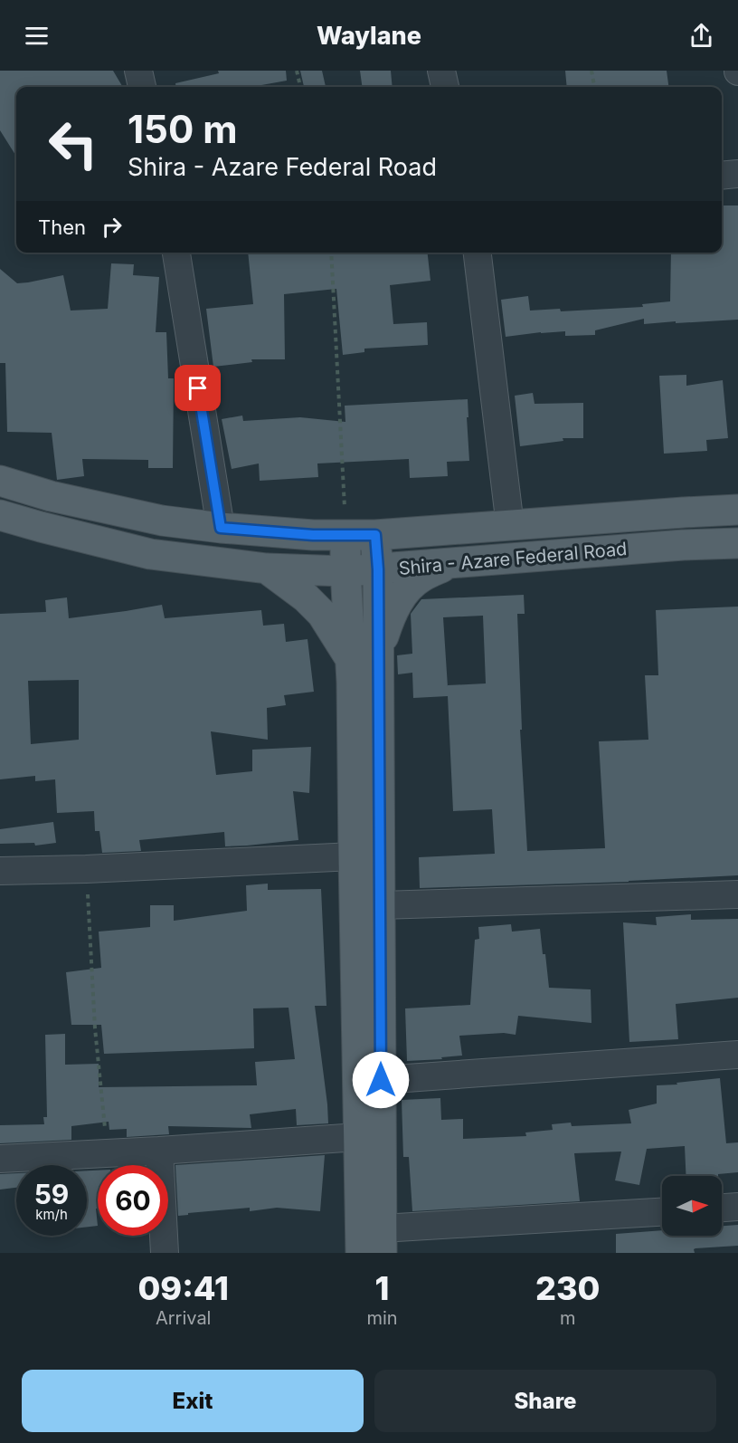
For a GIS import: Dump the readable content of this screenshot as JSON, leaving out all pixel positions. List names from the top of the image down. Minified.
{"streets":{"main road":["Shira - Azare Federal Road"]},"north":"right","page":{"header":"Waylane","turn":["150 m","Shira - Azare Federal Road"],"then":"Then","speed":"59 km/h","limit":"60","eta":["09:41","Arrival","1","min","230","m"],"buttons":["Exit","Share"]}}
